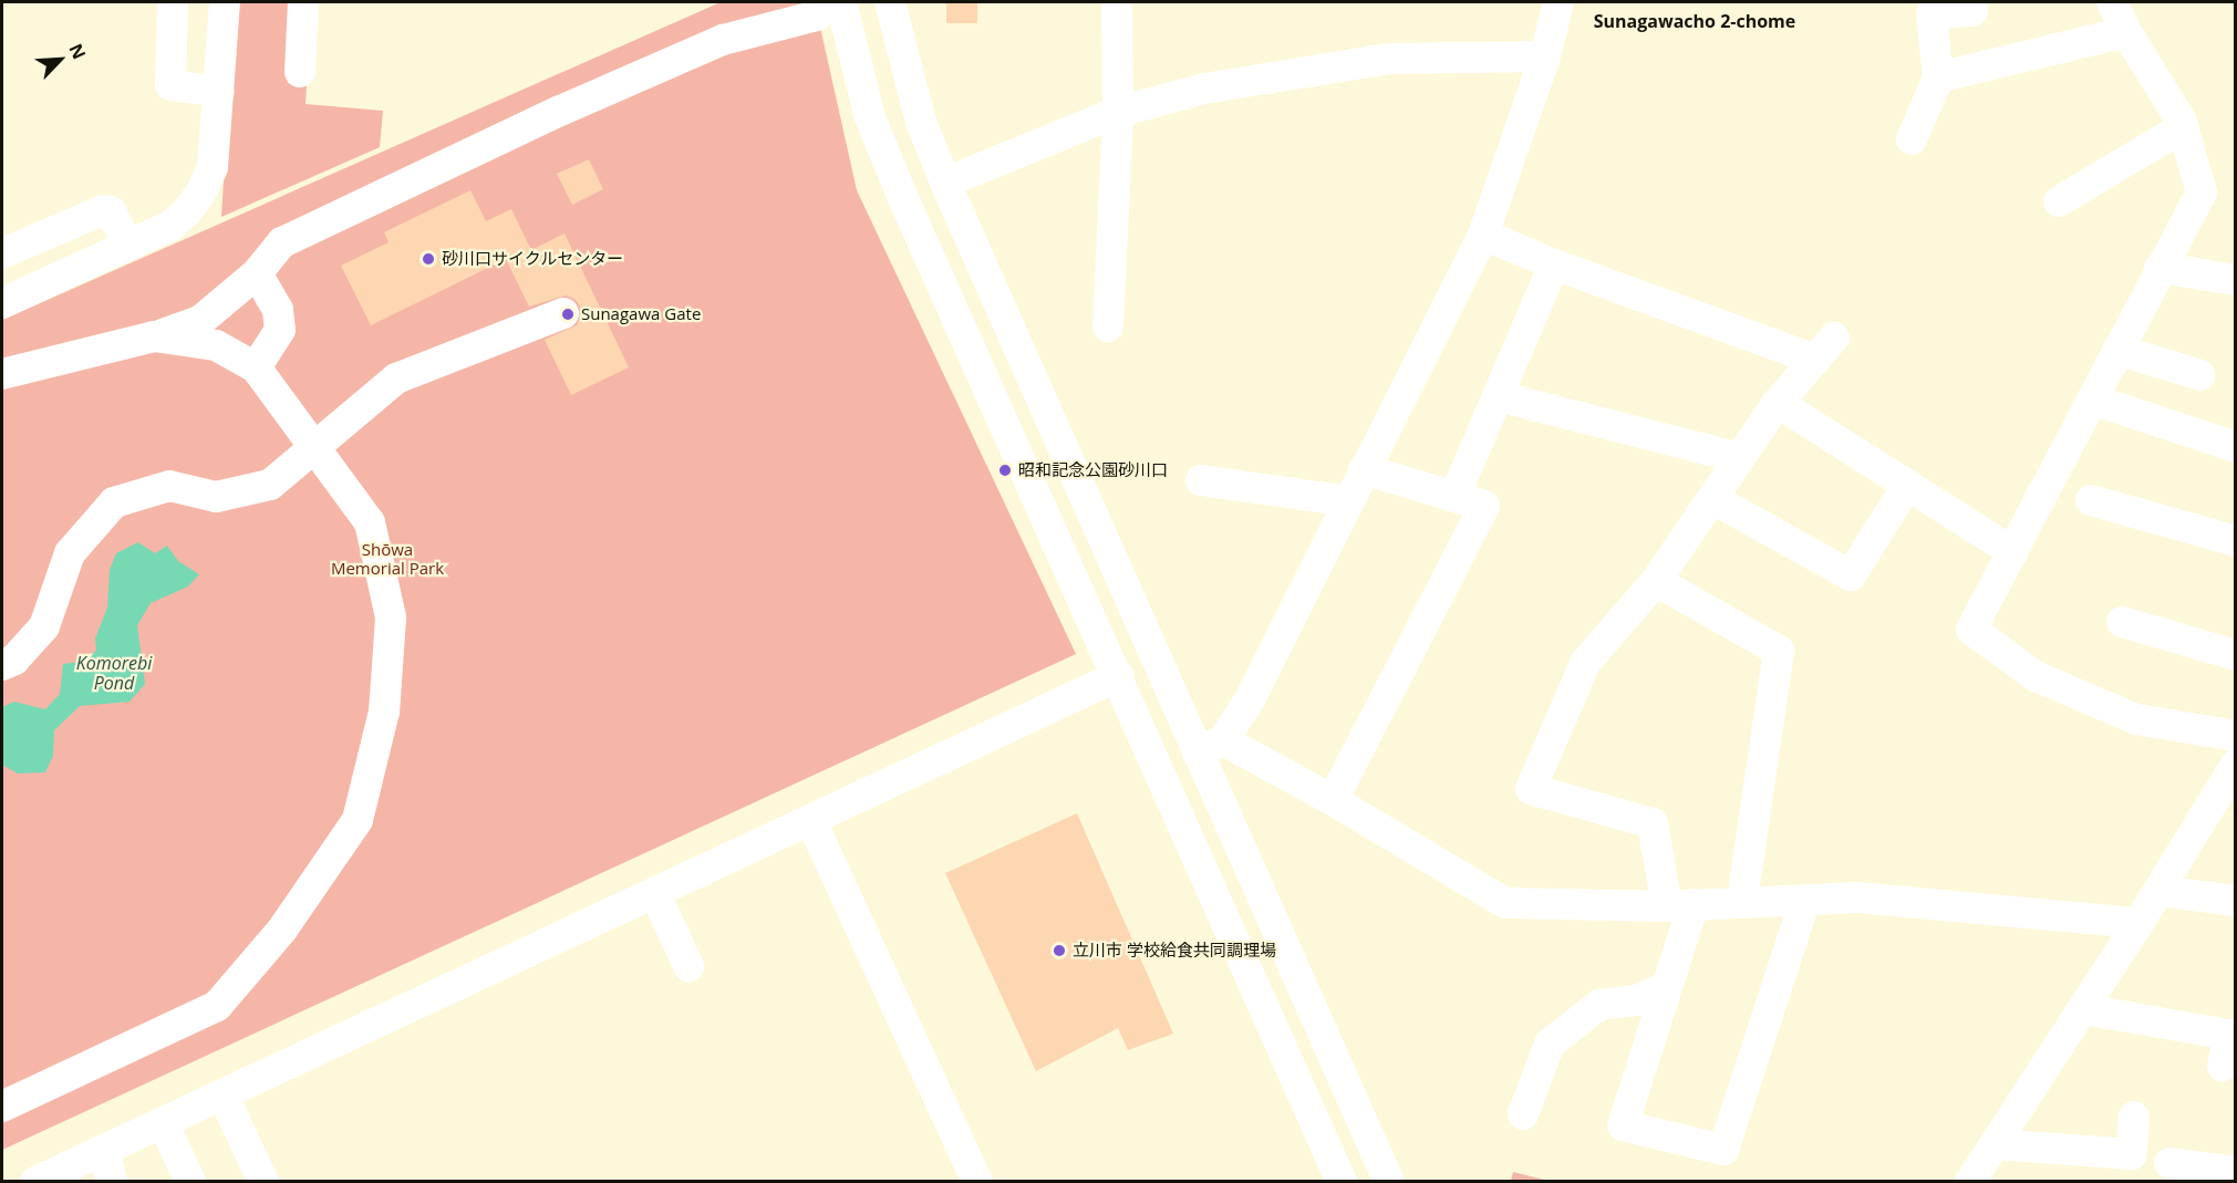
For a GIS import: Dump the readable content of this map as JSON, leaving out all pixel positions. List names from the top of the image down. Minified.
{"districts":["Sunagawacho 2-chome"],"water":["Komorebi Pond"],"parks":["Shōwa Memorial Park"],"places":["砂川口サイクルセンター","Sunagawa Gate","昭和記念公園砂川口","立川市 学校給食共同調理場"],"north":"top right"}
